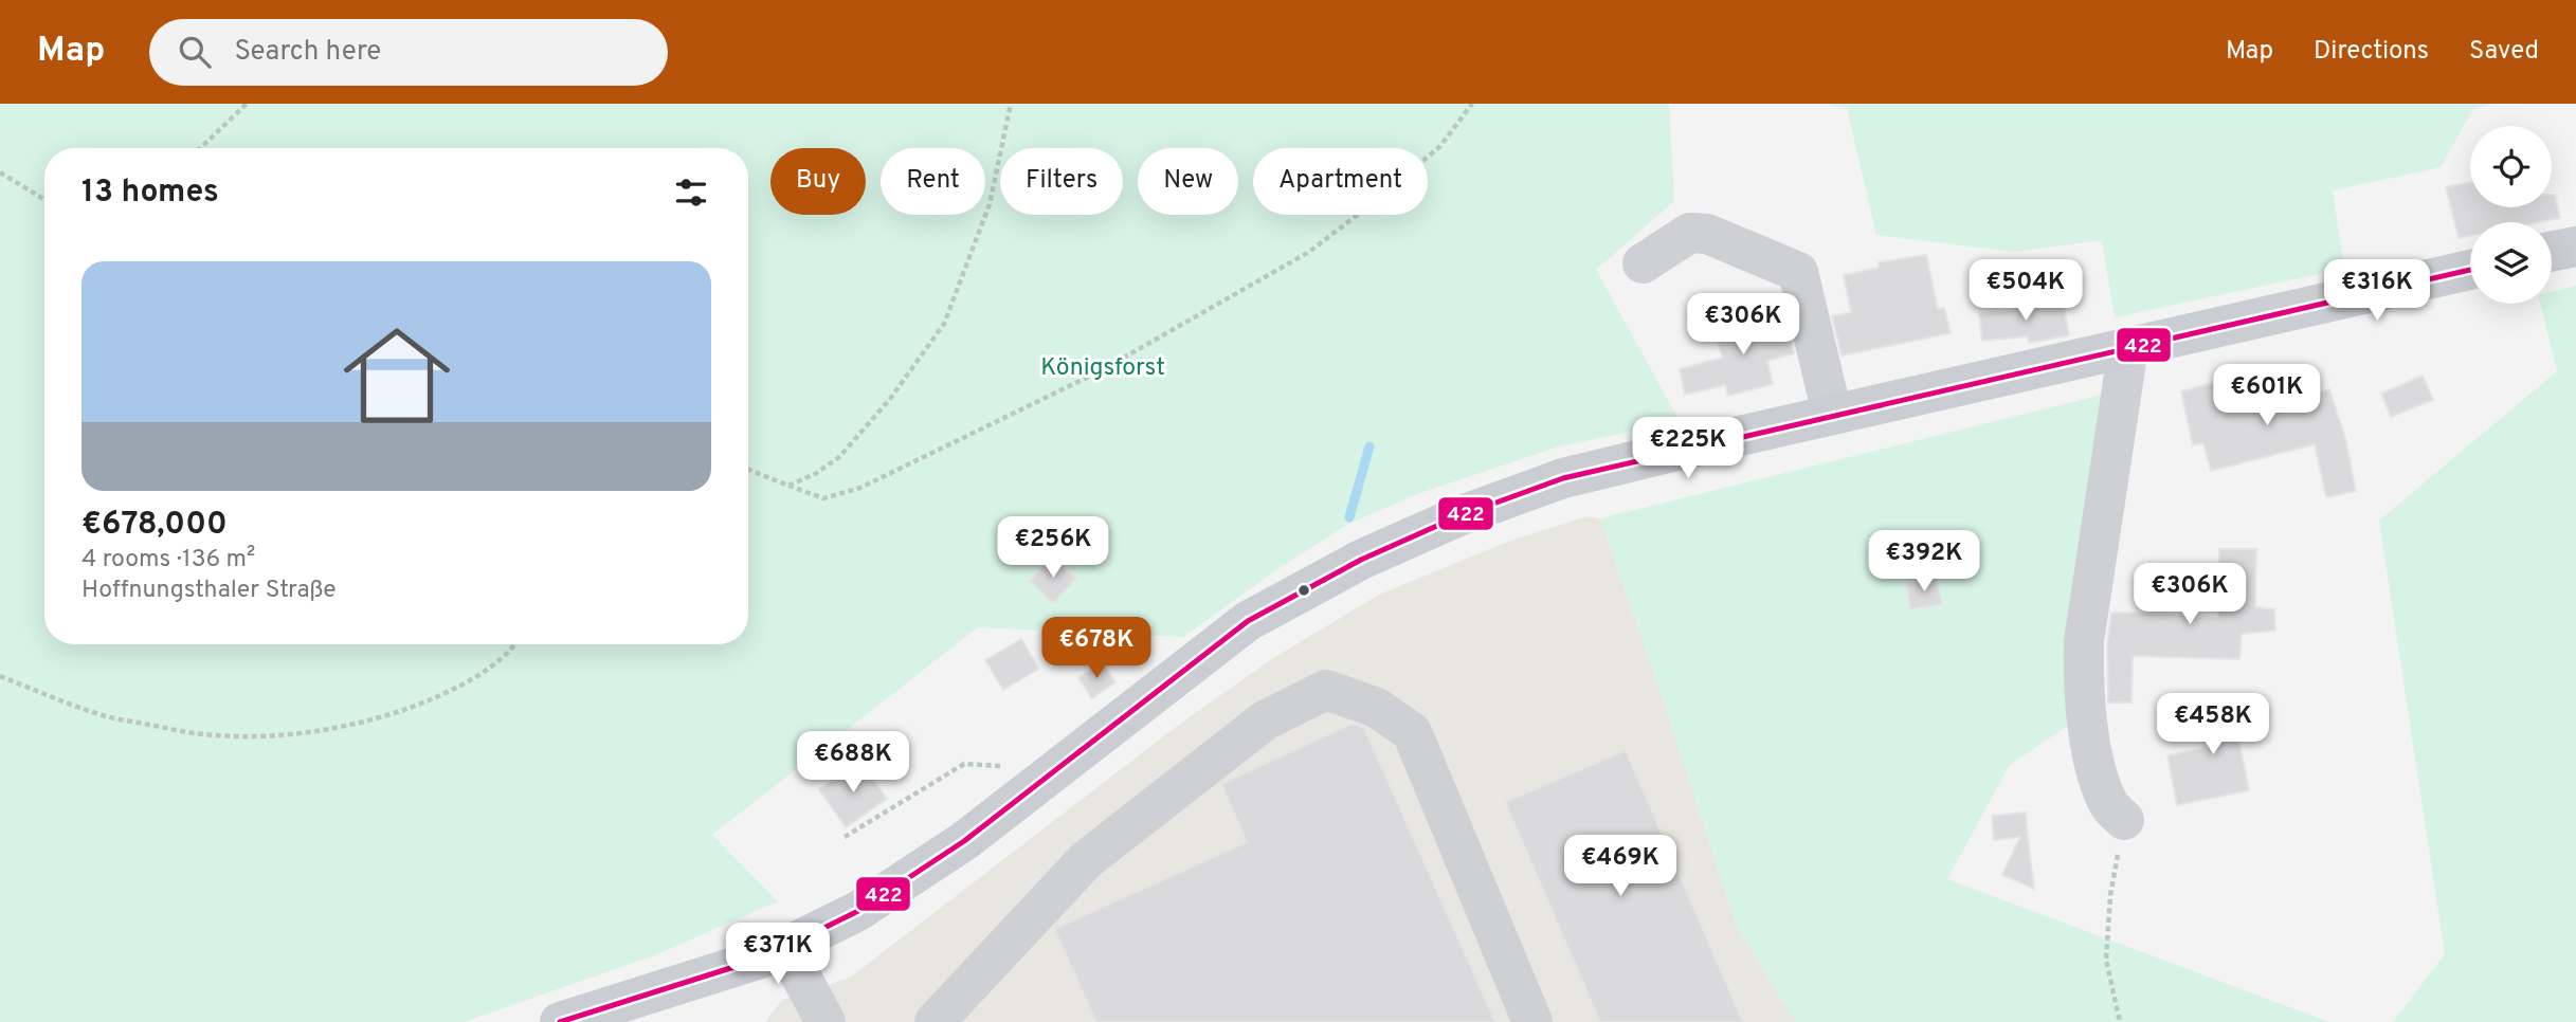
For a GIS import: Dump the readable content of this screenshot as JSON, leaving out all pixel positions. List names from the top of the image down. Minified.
{"parks":["Königsforst"],"lines":["transit line 422"],"page":{"header":"Map","search":"Search here","nav":["Map","Directions","Saved"],"chip":["Buy","Rent","Filters","New","Apartment"],"heading":"13 homes","list":[{"name":"€678,000","note":"4 rooms · 136 m² · Hoffnungsthaler Straße"}],"price":["€504K","€316K","€306K","€601K","€225K","€256K","€392K","€306K","€678K","€458K","€688K","€469K","€371K"]}}
